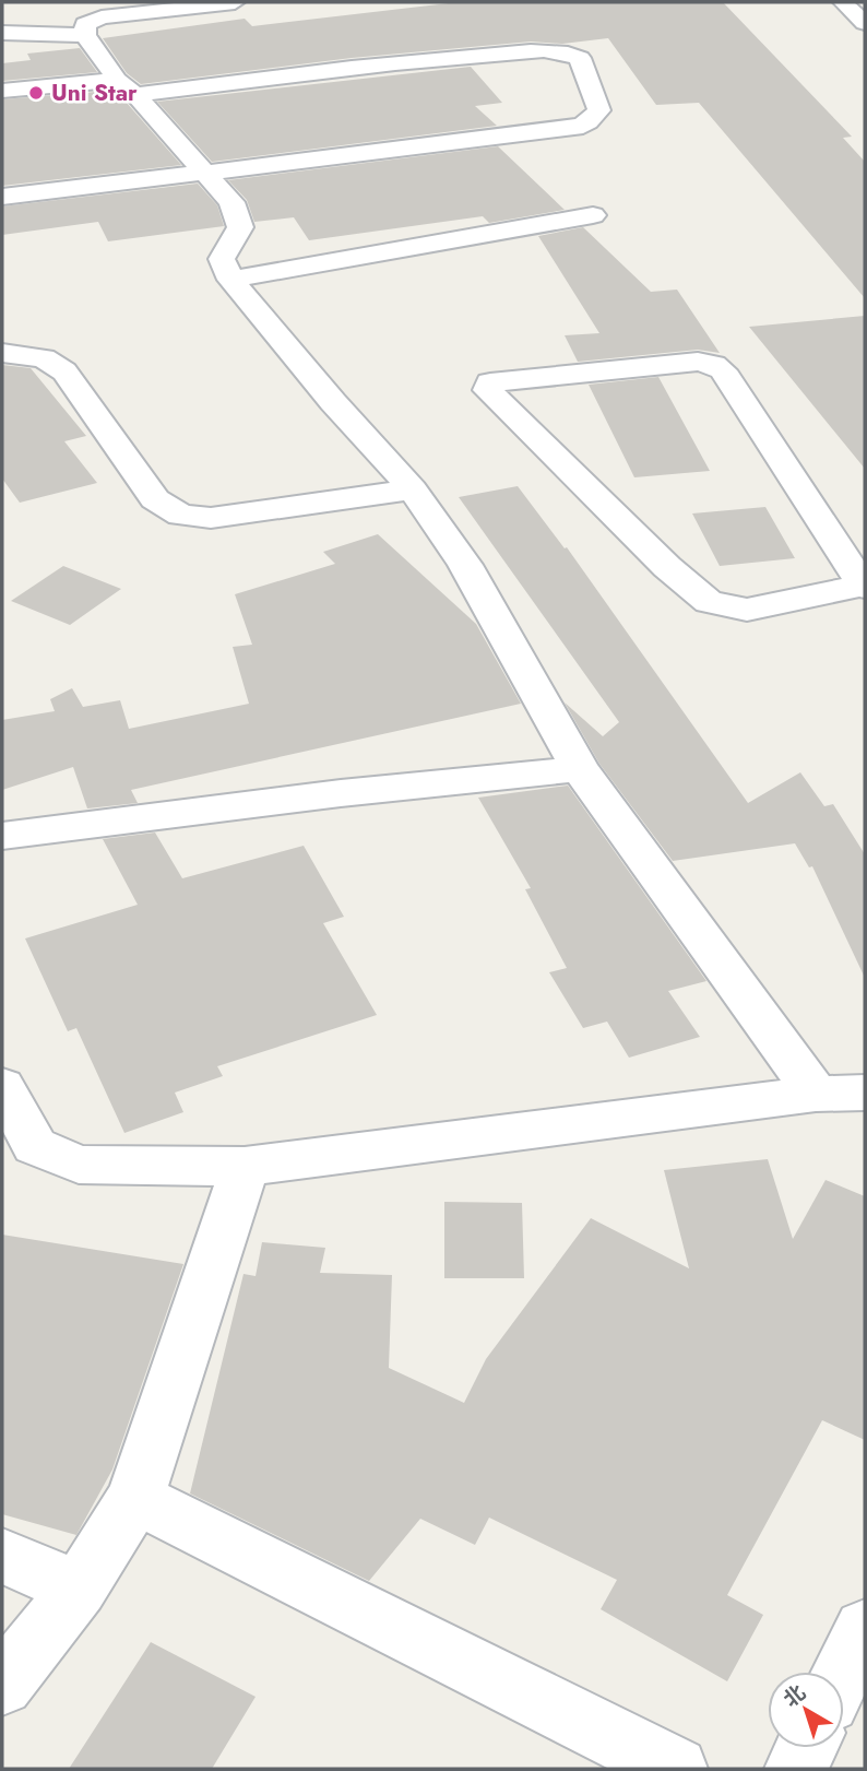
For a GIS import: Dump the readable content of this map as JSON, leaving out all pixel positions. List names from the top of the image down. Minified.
{"places":["Uni Star"],"north":"top left"}
